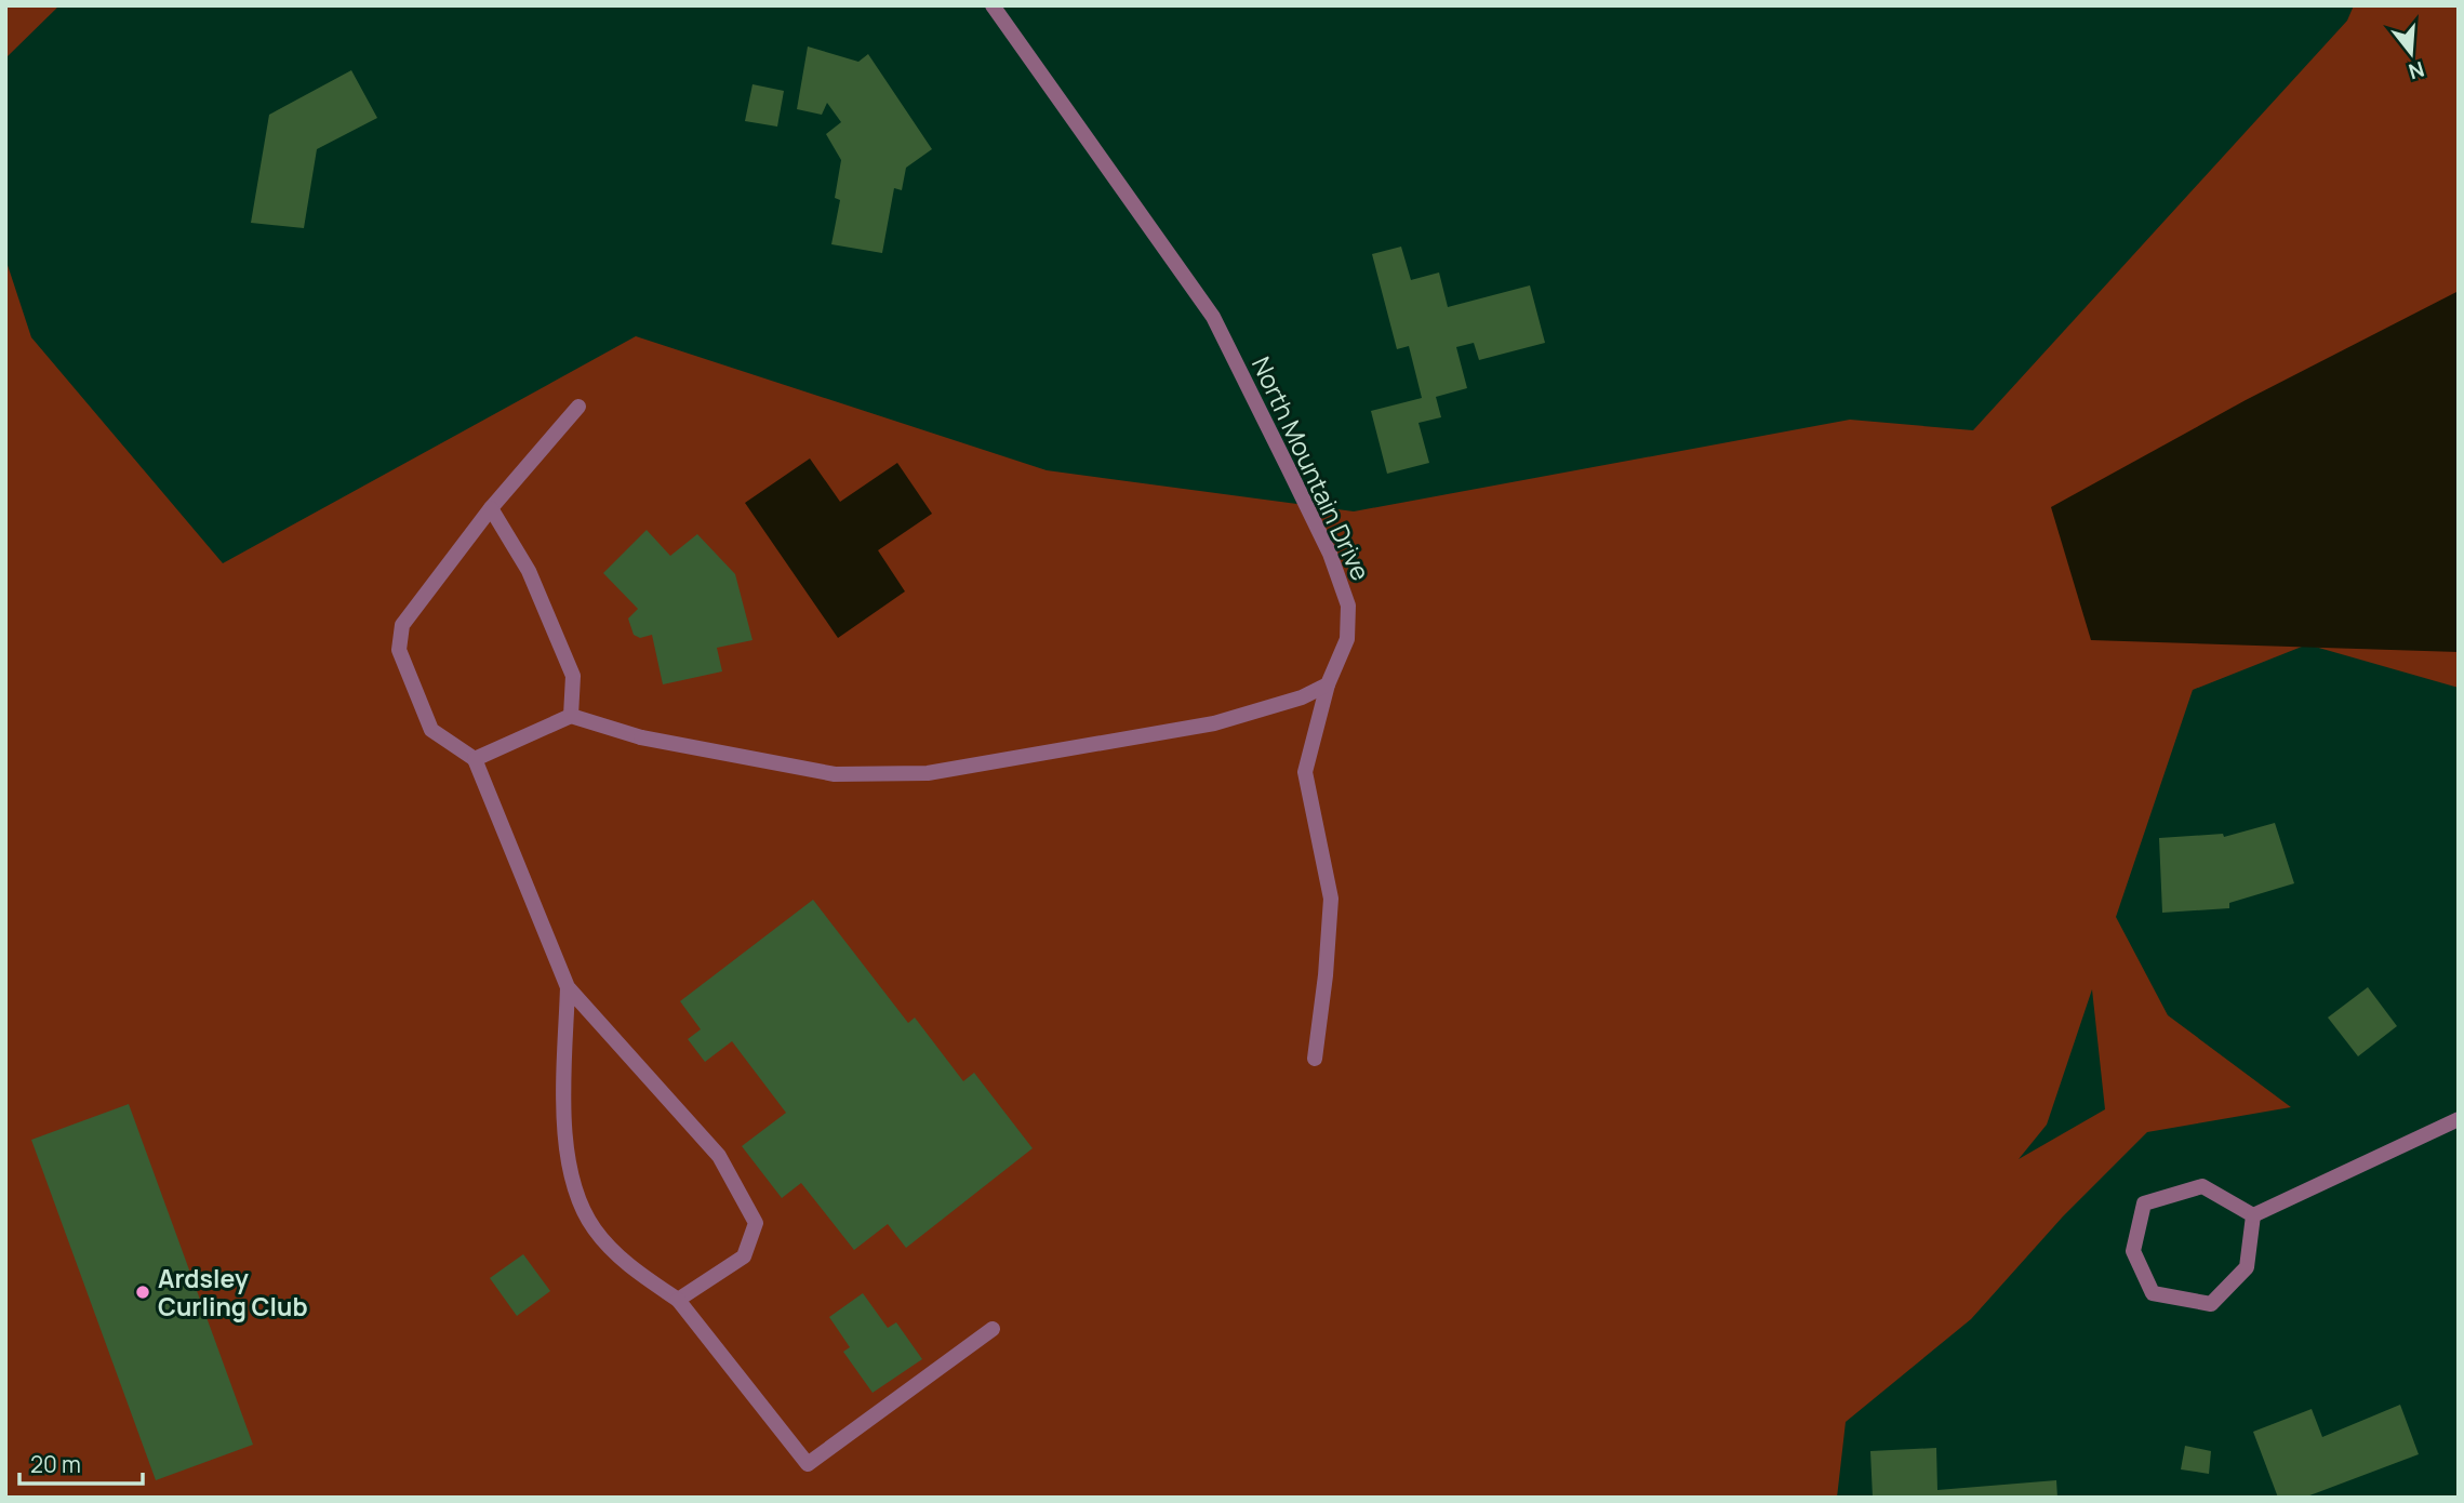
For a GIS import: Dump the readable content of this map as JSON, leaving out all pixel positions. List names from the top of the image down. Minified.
{"streets":{"street":["North Mountain Drive"]},"places":["Ardsley Curling Club"],"scale_bar":"20 m","north":"bottom"}
